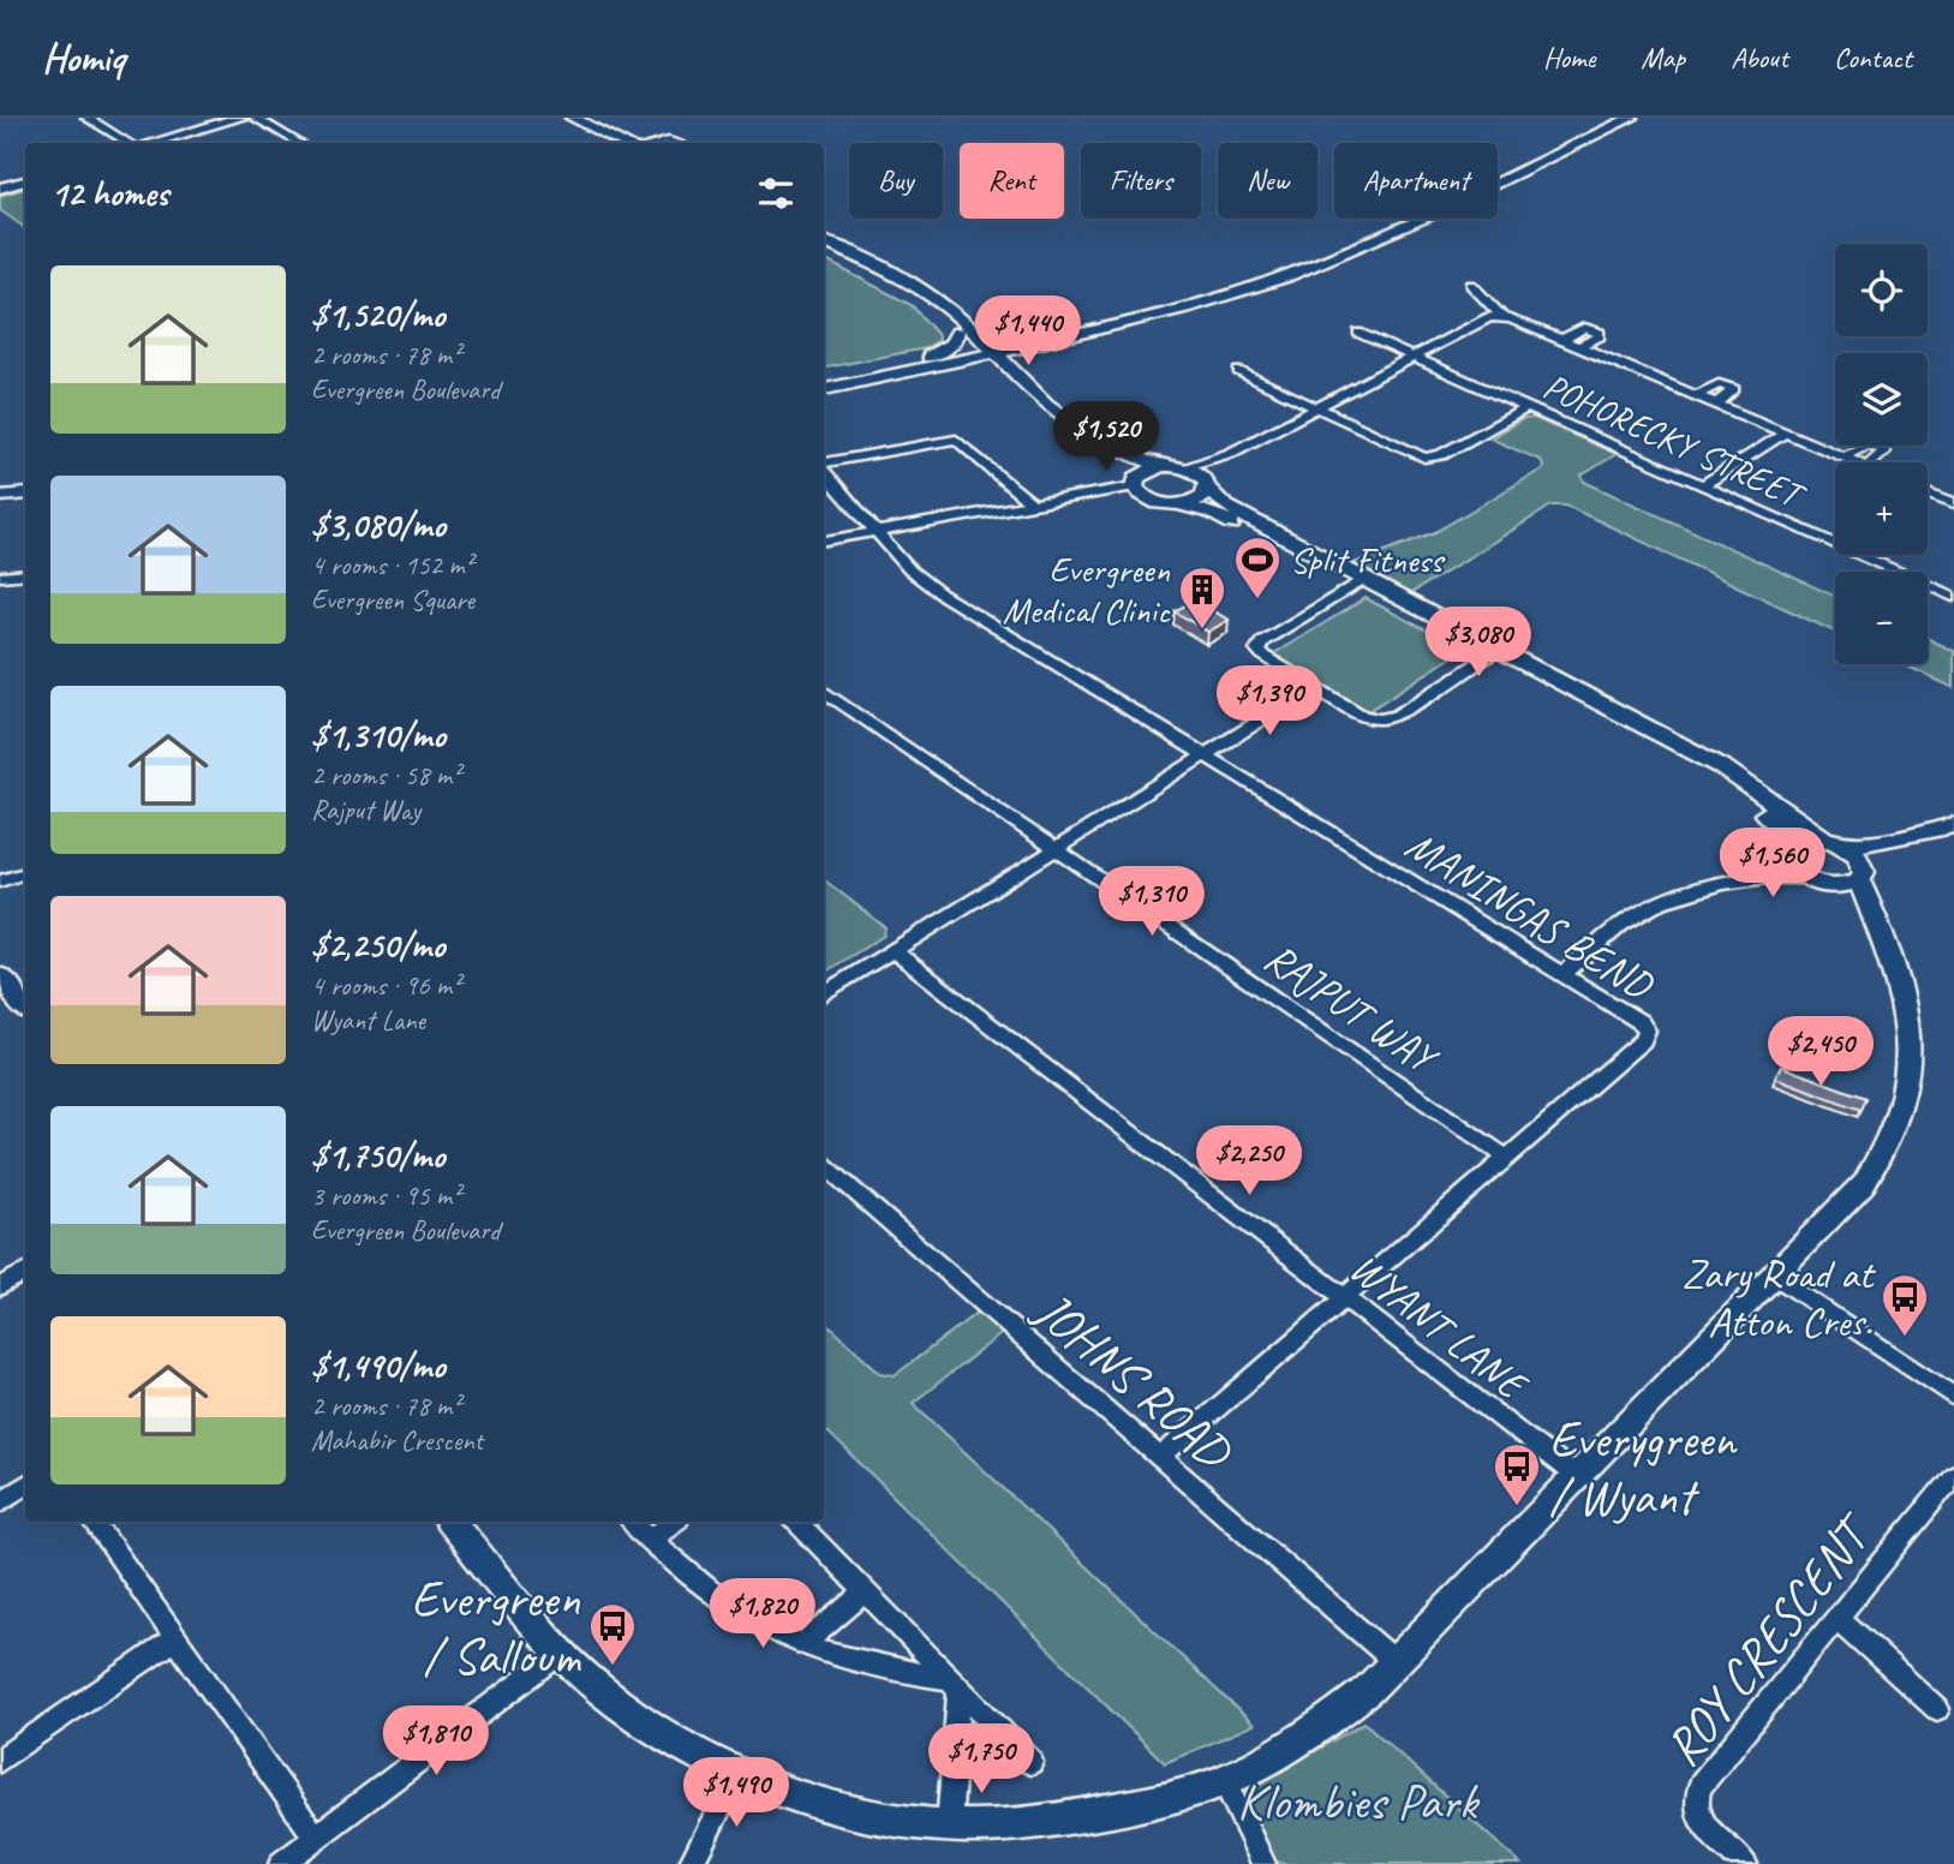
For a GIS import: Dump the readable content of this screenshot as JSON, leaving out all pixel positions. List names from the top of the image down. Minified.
{"streets":{"street":["POHORECKY STREET","MANINGAS BEND","RAJPUT WAY","WYANT LANE","JOHNS ROAD","ROY CRESCENT"]},"crossings":[["MANINGAS BEND","RAJPUT WAY"],["MANINGAS BEND","WYANT LANE"],["MANINGAS BEND","JOHNS ROAD"]],"parks":["Klombies Park"],"places":{"sports":["Split Fitness"],"building":["Evergreen Medical Clinic"],"bus stop":["Zary Road at Atton Cres.","Everygreen / Wyant","Evergreen / Salloum"]},"page":{"header":"Homiq","nav":["Home","Map","About","Contact"],"chip":["Buy","Rent","Filters","New","Apartment"],"heading":"12 homes","map_buttons":["+","−"],"list":[{"name":"$1,520/mo","note":"2 rooms · 78 m² · Evergreen Boulevard"},{"name":"$3,080/mo","note":"4 rooms · 152 m² · Evergreen Square"},{"name":"$1,310/mo","note":"2 rooms · 58 m² · Rajput Way"},{"name":"$2,250/mo","note":"4 rooms · 96 m² · Wyant Lane"},{"name":"$1,750/mo","note":"3 rooms · 95 m² · Evergreen Boulevard"},{"name":"$1,490/mo","note":"2 rooms · 78 m² · Mahabir Crescent"}],"price":["$1,440","$1,520","$3,080","$1,390","$1,560","$1,310","$2,450","$2,250","$1,820","$1,810","$1,750","$1,490"]}}
